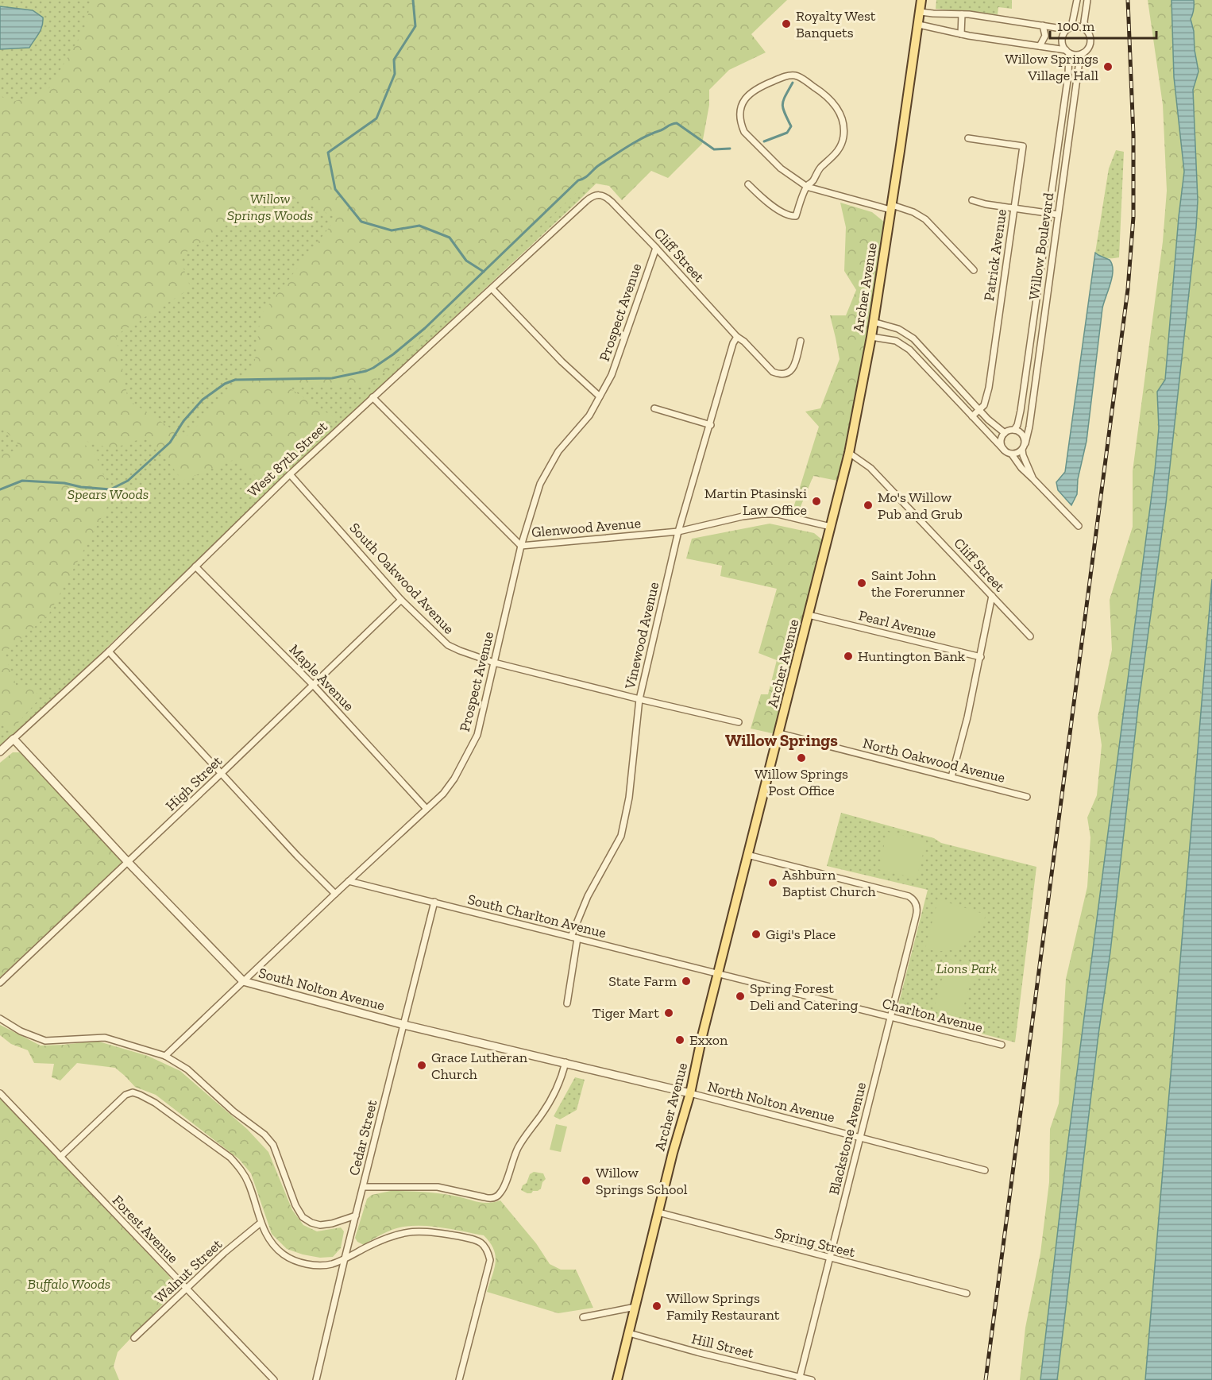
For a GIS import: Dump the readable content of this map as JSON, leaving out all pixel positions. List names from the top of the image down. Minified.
{"streets":{"main road":["Archer Avenue"],"street":["Willow Boulevard","Cliff Street","Patrick Avenue","Prospect Avenue","West 87th Street","Glenwood Avenue","South Oakwood Avenue","Pearl Avenue","Vinewood Avenue","Maple Avenue","North Oakwood Avenue","High Street","South Charlton Avenue","South Nolton Avenue","Charlton Avenue","North Nolton Avenue","Cedar Street","Blackstone Avenue","Forest Avenue","Spring Street","Walnut Street","Hill Street"]},"crossings":[["Cliff Street","Archer Avenue"],["Cliff Street","Prospect Avenue"],["Cliff Street","West 87th Street"],["Cliff Street","Vinewood Avenue"],["Archer Avenue","Glenwood Avenue"],["Archer Avenue","Pearl Avenue"],["Archer Avenue","North Oakwood Avenue"],["Archer Avenue","South Charlton Avenue"],["Archer Avenue","South Nolton Avenue"],["Archer Avenue","Charlton Avenue"],["Archer Avenue","North Nolton Avenue"],["Archer Avenue","Blackstone Avenue"],["Archer Avenue","Spring Street"],["Archer Avenue","Hill Street"],["Prospect Avenue","Glenwood Avenue"],["Prospect Avenue","South Oakwood Avenue"],["Prospect Avenue","Maple Avenue"],["Prospect Avenue","South Charlton Avenue"],["Prospect Avenue","South Nolton Avenue"],["West 87th Street","Glenwood Avenue"],["West 87th Street","South Oakwood Avenue"],["West 87th Street","Maple Avenue"],["West 87th Street","South Nolton Avenue"],["Glenwood Avenue","Vinewood Avenue"],["South Oakwood Avenue","Vinewood Avenue"],["South Oakwood Avenue","High Street"],["Vinewood Avenue","South Charlton Avenue"],["Maple Avenue","High Street"],["High Street","South Nolton Avenue"],["South Charlton Avenue","Charlton Avenue"],["South Charlton Avenue","Cedar Street"],["South Nolton Avenue","North Nolton Avenue"],["South Nolton Avenue","Cedar Street"],["Charlton Avenue","Blackstone Avenue"],["North Nolton Avenue","Blackstone Avenue"],["Blackstone Avenue","Spring Street"],["Blackstone Avenue","Hill Street"],["Forest Avenue","Walnut Street"]],"districts":["Willow Springs"],"parks":["Willow Springs Woods","Spears Woods","Lions Park","Buffalo Woods"],"places":["Royalty West Banquets","Willow Springs Village Hall","Martin Ptasinski Law Office","Mo's Willow Pub and Grub","Saint John the Forerunner","Huntington Bank","Willow Springs Post Office","Ashburn Baptist Church","Gigi's Place","State Farm","Spring Forest Deli and Catering","Tiger Mart","Exxon","Grace Lutheran Church","Willow Springs School","Willow Springs Family Restaurant"],"scale_bar":"100 m"}
